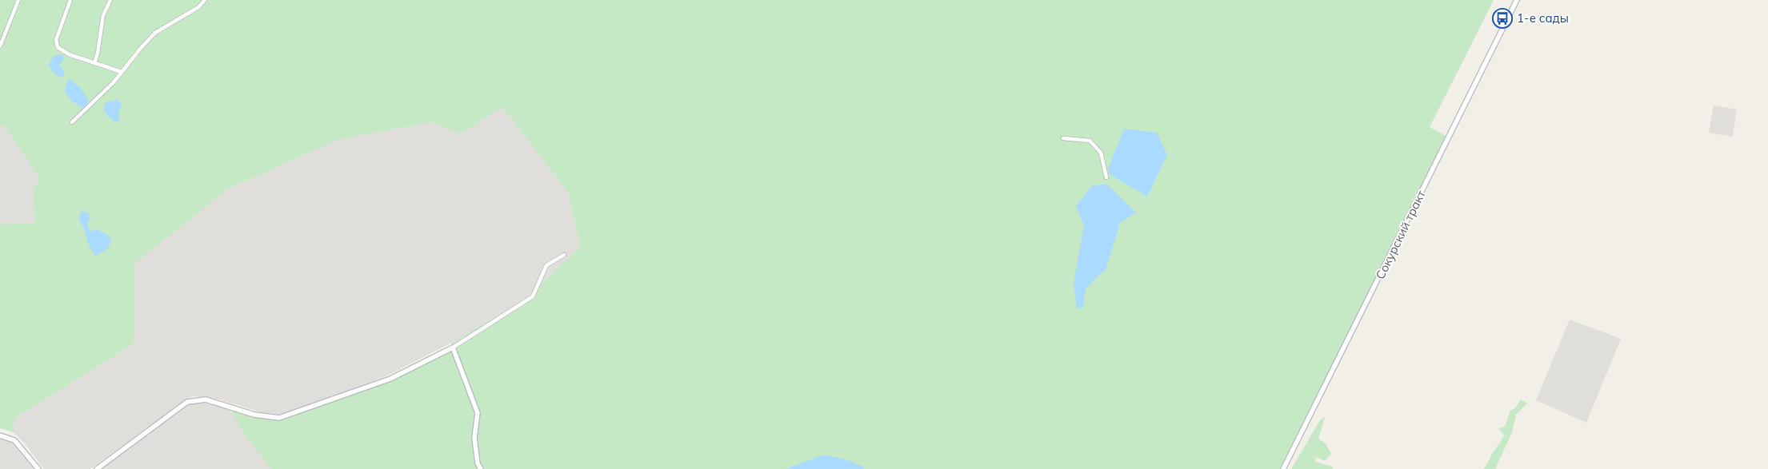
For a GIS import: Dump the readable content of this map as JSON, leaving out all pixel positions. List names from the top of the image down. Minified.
{"streets":{"street":["Сокурский тракт"]},"places":{"bus stop":["1-е сады"]}}
